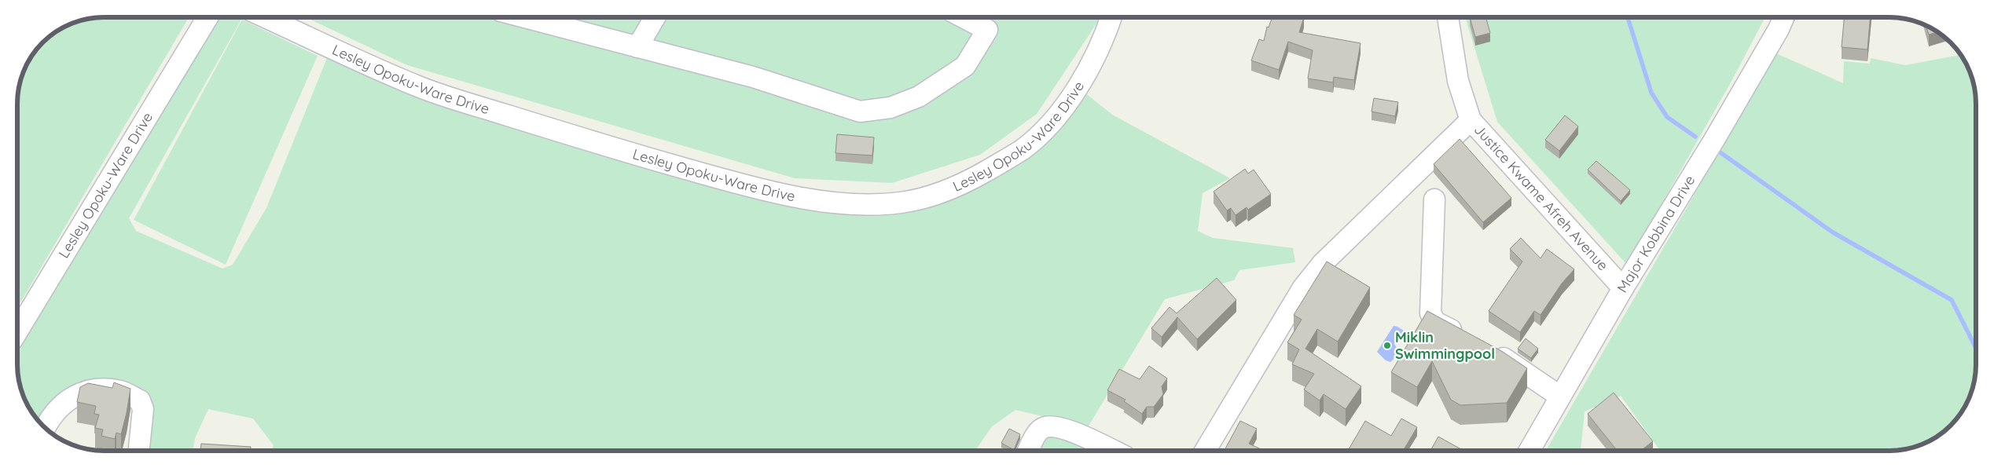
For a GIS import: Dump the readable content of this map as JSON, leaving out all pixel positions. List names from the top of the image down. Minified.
{"streets":{"street":["Lesley Opoku-Ware Drive","Justice Kwame Afreh Avenue","Major Kobbina Drive"]},"crossings":[["Justice Kwame Afreh Avenue","Major Kobbina Drive"]],"places":["Miklin Swimmingpool"]}
